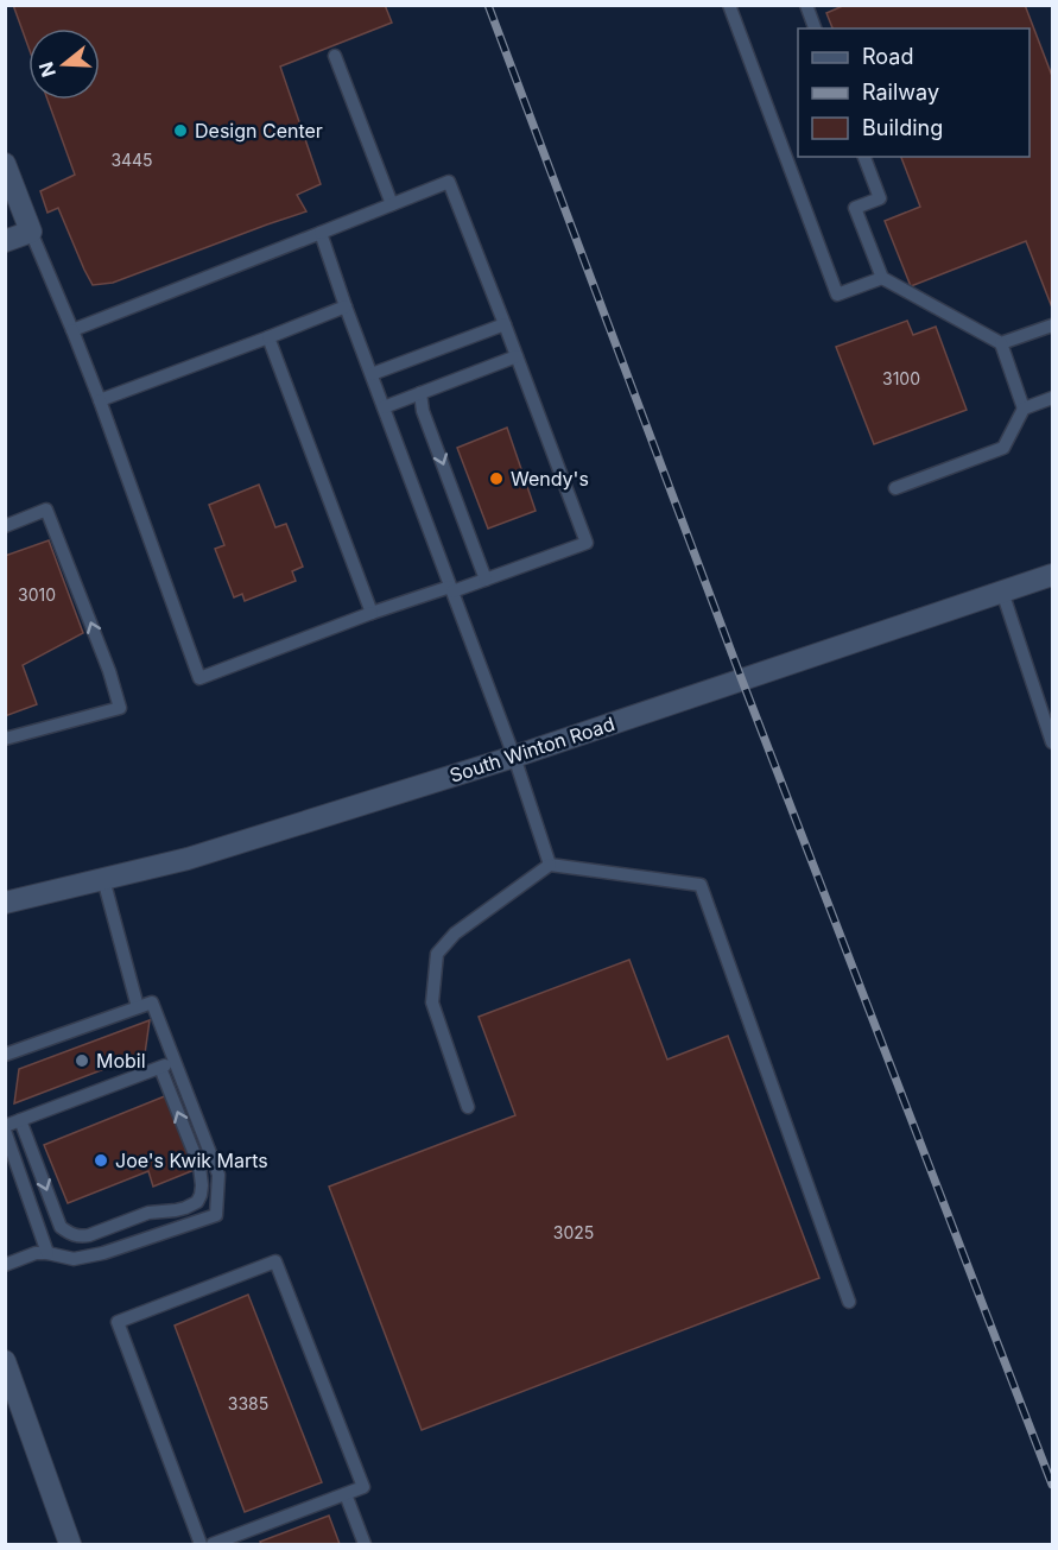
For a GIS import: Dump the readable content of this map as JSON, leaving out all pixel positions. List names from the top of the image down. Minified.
{"streets":{"main road":["South Winton Road"]},"places":["Design Center","Wendy's","Mobil","Joe's Kwik Marts"],"house_numbers":["3445","3100","3010","3025","3385"],"legend":["Road","Railway","Building"],"north":"left"}
